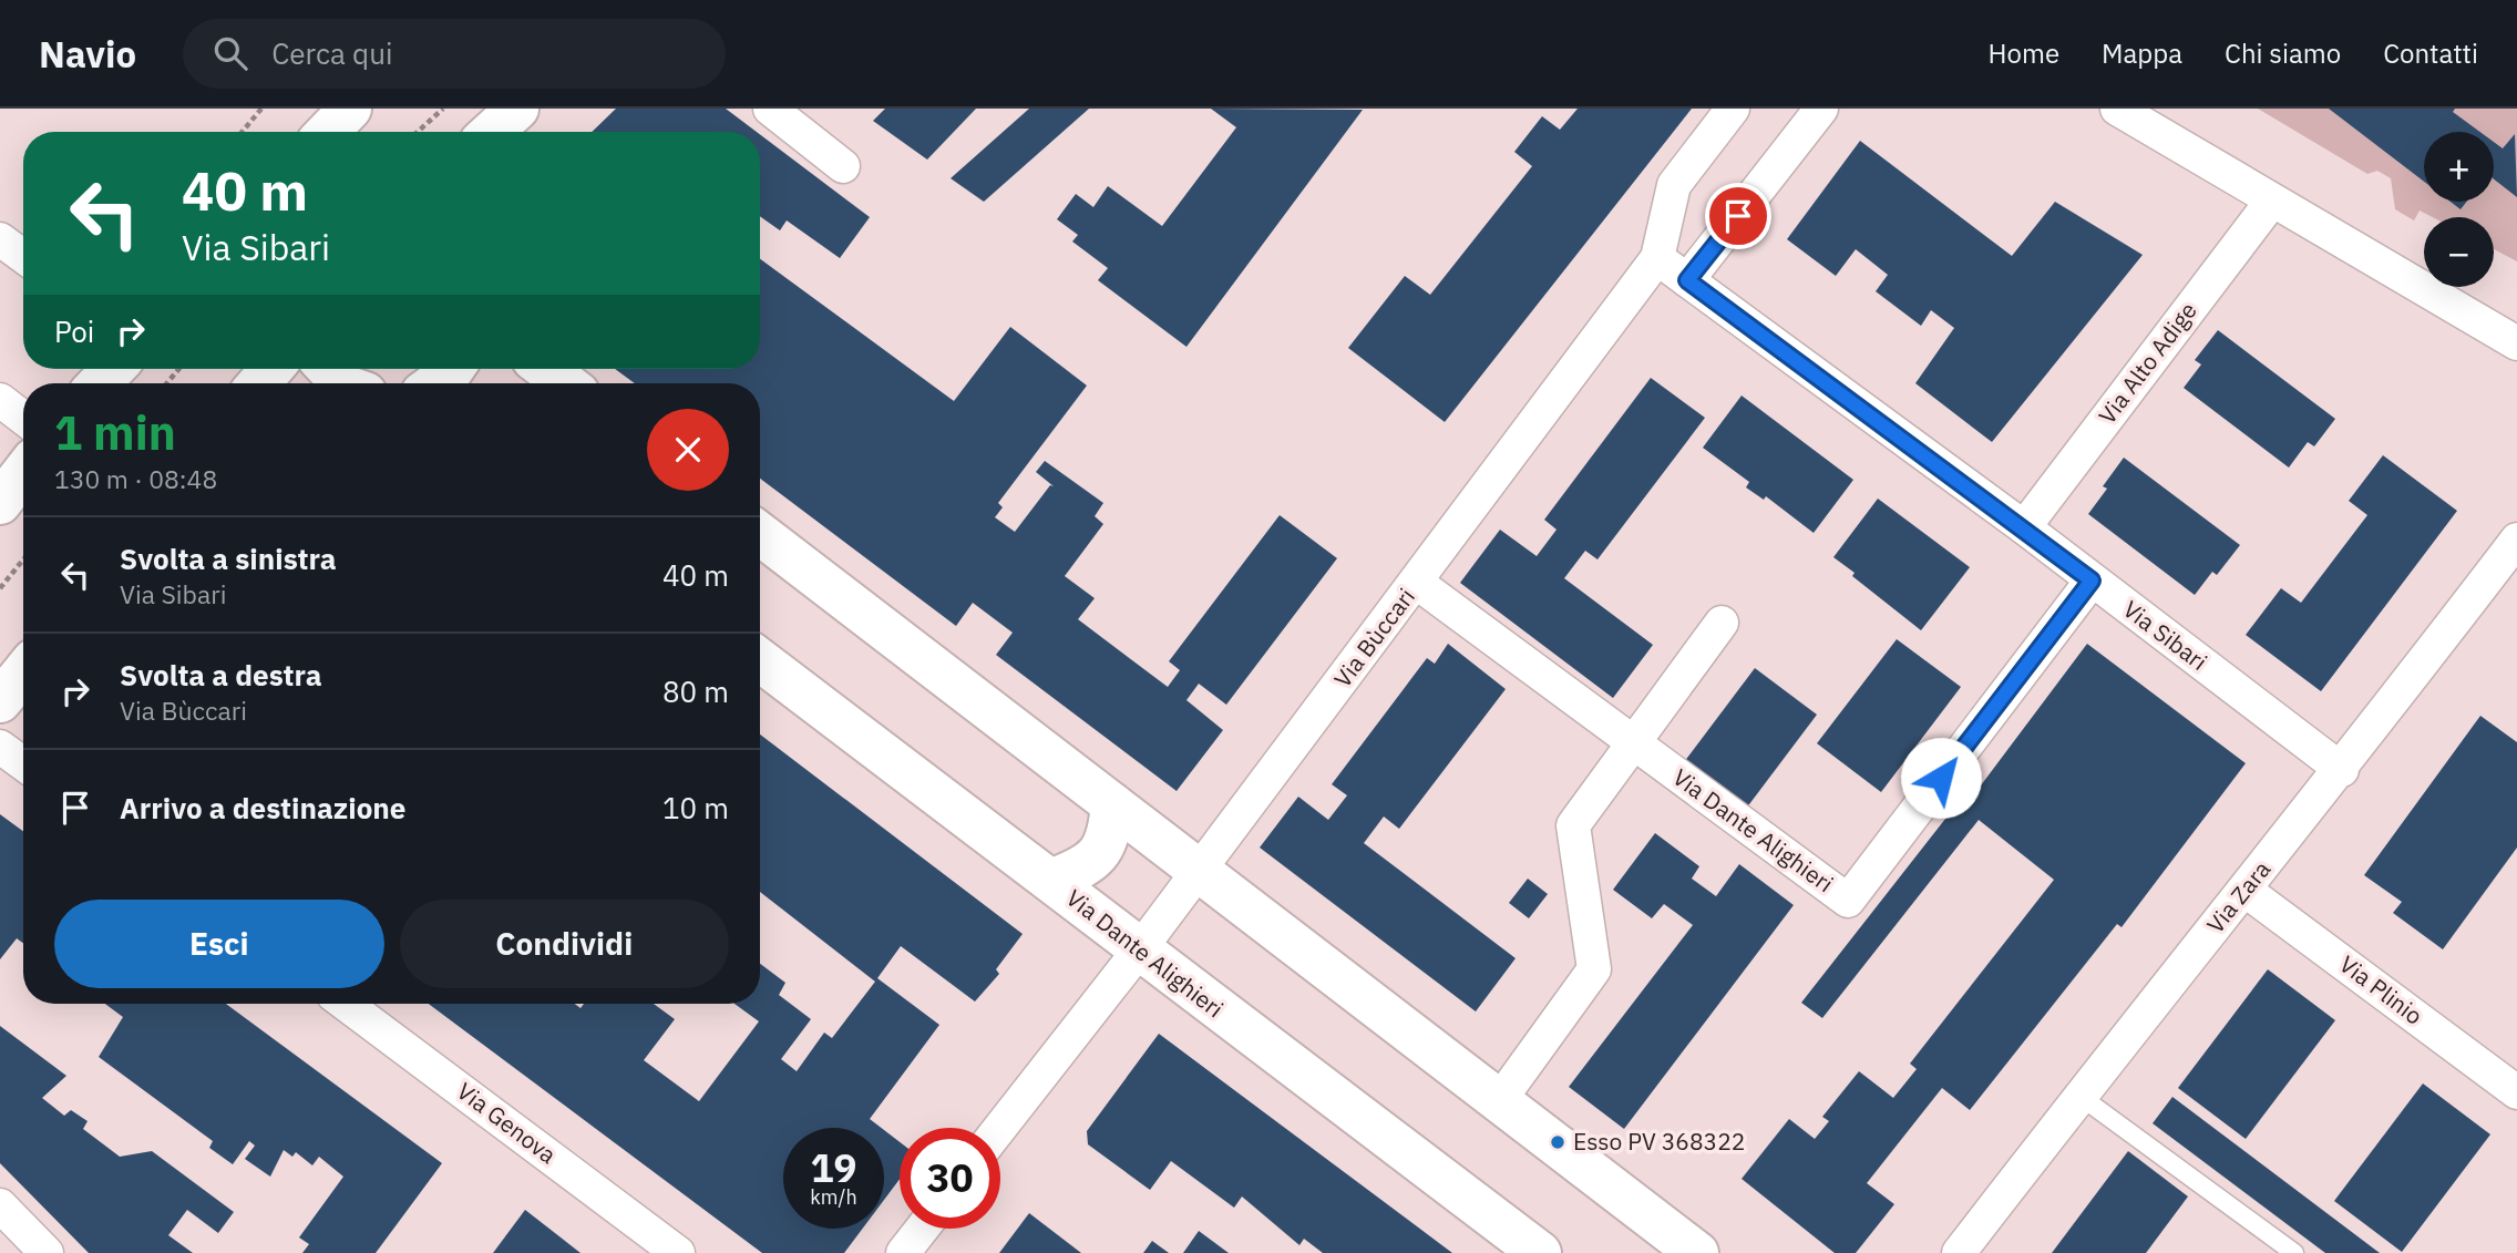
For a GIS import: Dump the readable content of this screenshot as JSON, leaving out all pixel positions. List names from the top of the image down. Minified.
{"streets":{"street":["Via Alto Adige","Via Sibari","Via Bùccari","Via Dante Alighieri","Via Zara","Via Plinio","Via Genova"]},"crossings":[["Via Alto Adige","Via Sibari"],["Via Sibari","Via Bùccari"],["Via Sibari","Via Dante Alighieri"],["Via Sibari","Via Zara"],["Via Bùccari","Via Dante Alighieri"],["Via Zara","Via Plinio"]],"places":["Esso PV 368322"],"page":{"header":"Navio","search":"Cerca qui","nav":["Home","Mappa","Chi siamo","Contatti"],"map_buttons":["+","−"],"turn":["40 m","Via Sibari"],"then":"Poi","heading":["1 min","130 m · 08:48"],"list":[{"name":"Svolta a sinistra","note":"Via Sibari","value":"40 m"},{"name":"Svolta a destra","note":"Via Bùccari","value":"80 m"},{"name":"Arrivo a destinazione","value":"10 m"}],"buttons":["Esci","Condividi"],"speed":"19 km/h","limit":"30"}}
